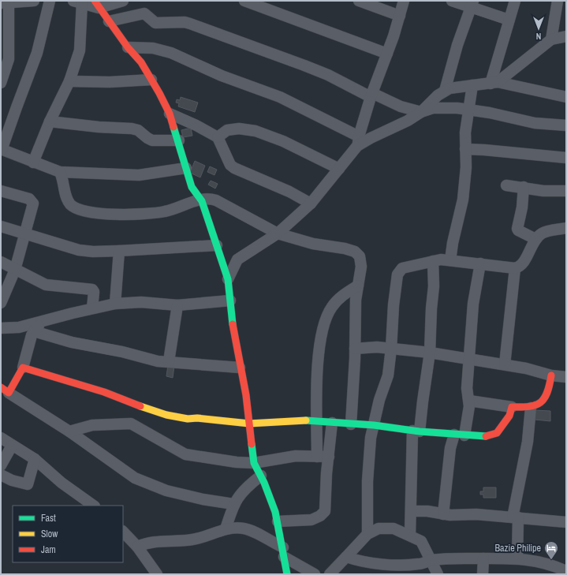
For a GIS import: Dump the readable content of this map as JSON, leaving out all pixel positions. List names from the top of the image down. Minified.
{"places":{"hotel":["Bazie Philipe"]},"legend":["Fast","Slow","Jam"],"north":"bottom"}
